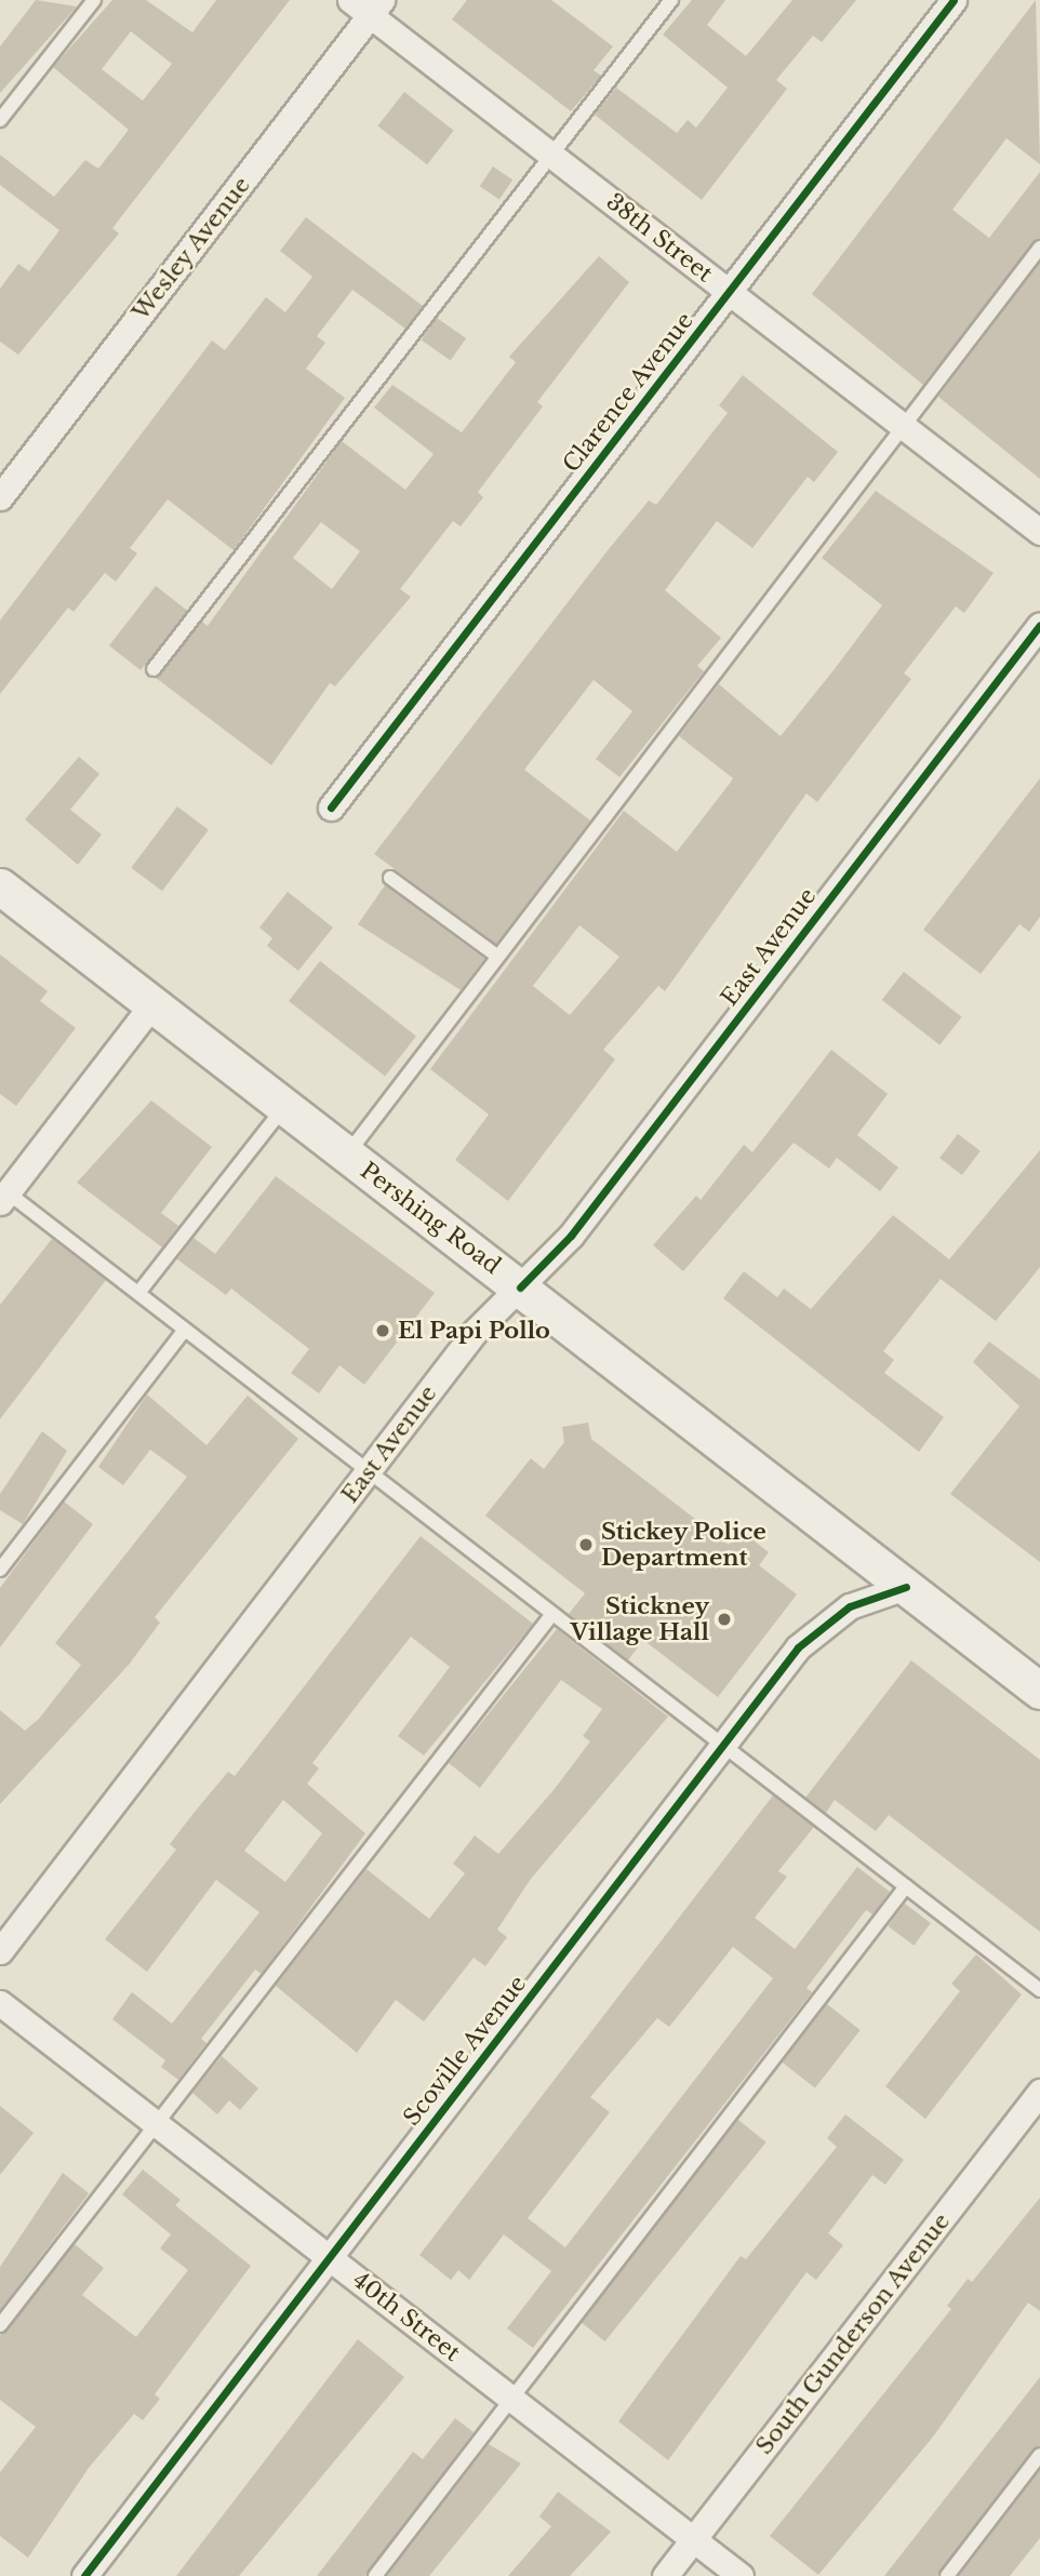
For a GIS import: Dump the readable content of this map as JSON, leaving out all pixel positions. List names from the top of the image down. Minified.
{"streets":{"main road":["Pershing Road"],"street":["38th Street","Wesley Avenue","Clarence Avenue","East Avenue","Scoville Avenue","40th Street","South Gunderson Avenue"]},"crossings":[["38th Street","Wesley Avenue"],["38th Street","Clarence Avenue"],["East Avenue","Pershing Road"],["Pershing Road","Scoville Avenue"],["Scoville Avenue","40th Street"],["40th Street","South Gunderson Avenue"]],"places":["El Papi Pollo","Stickey Police Department","Stickney Village Hall"]}
